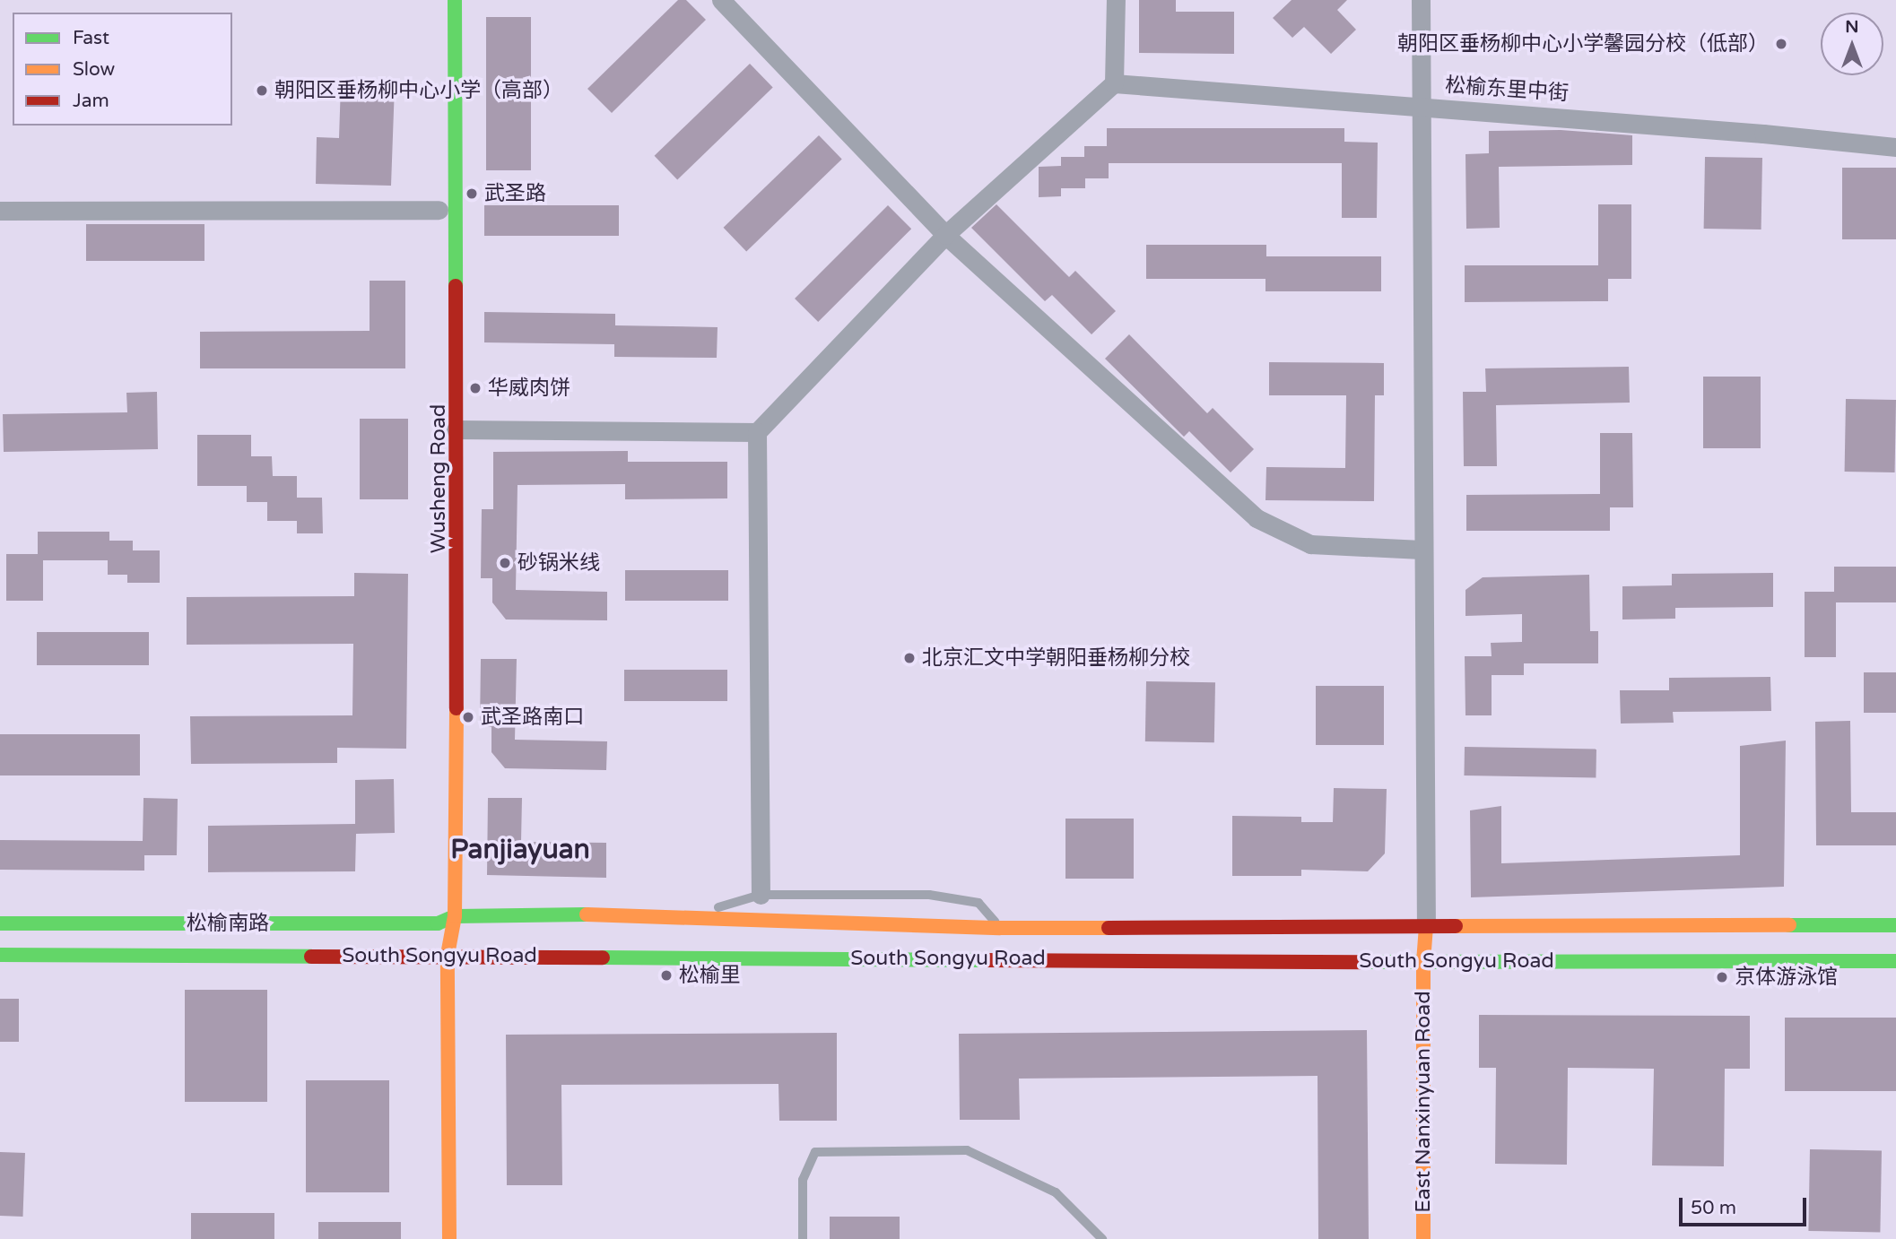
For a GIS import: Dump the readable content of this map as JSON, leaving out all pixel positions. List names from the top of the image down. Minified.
{"streets":{"main road":["Wusheng Road","松榆南路","South Songyu Road","East Nanxinyuan Road"],"street":["松榆东里中街"]},"crossings":[["Wusheng Road","松榆南路"],["Wusheng Road","South Songyu Road"],["松榆南路","South Songyu Road"],["South Songyu Road","East Nanxinyuan Road"]],"districts":["Panjiayuan"],"places":["朝阳区垂杨柳中心小学馨园分校（低部）","朝阳区垂杨柳中心小学（高部）","武圣路","华威肉饼","砂锅米线","北京汇文中学朝阳垂杨柳分校","武圣路南口","松榆里","京体游泳馆"],"legend":["Fast","Slow","Jam"],"scale_bar":"50 m","north":"top"}
